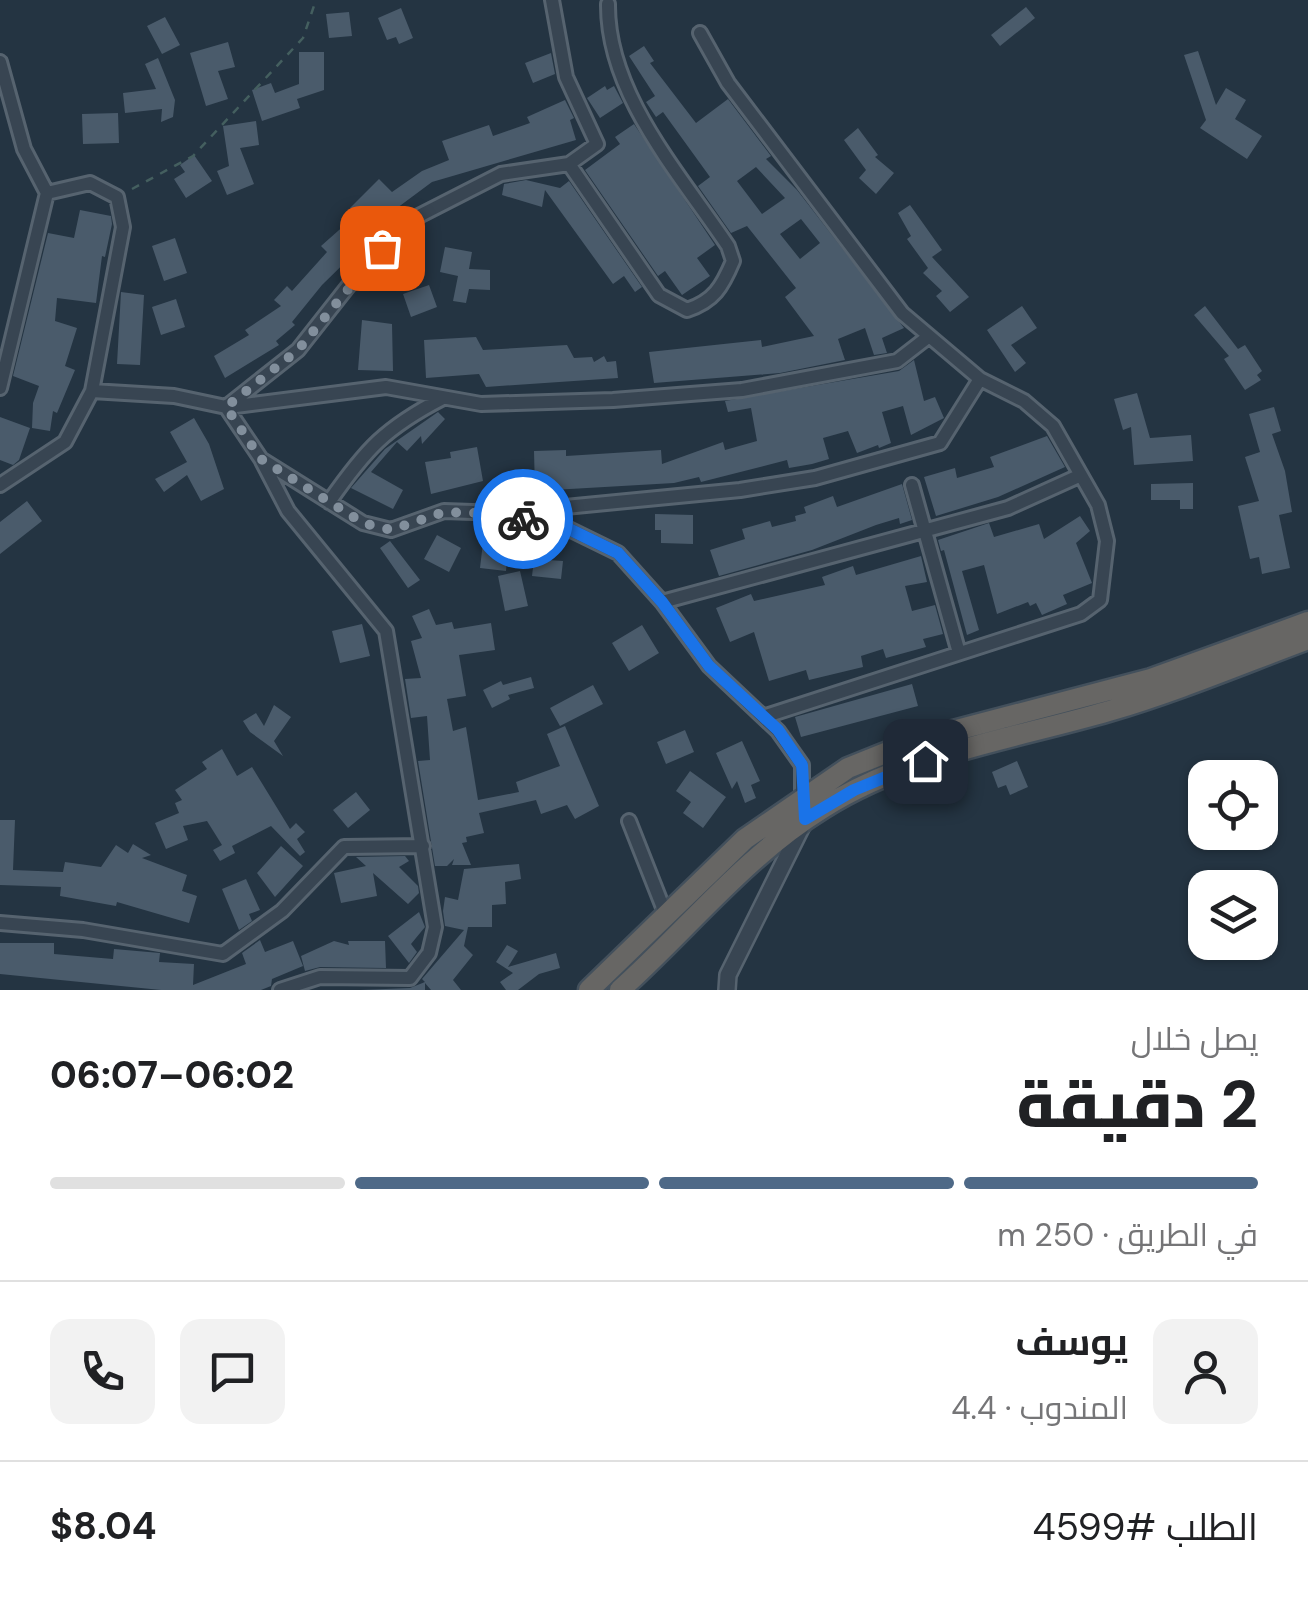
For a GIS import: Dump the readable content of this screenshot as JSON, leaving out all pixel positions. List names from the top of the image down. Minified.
{"page":{"heading":["2 دقيقة","يصل خلال","06:02–06:07"],"panel":["يوسف","المندوب · 4.4","الطلب #4599","$8.04"],"bar":"في الطريق · 250 m"}}
